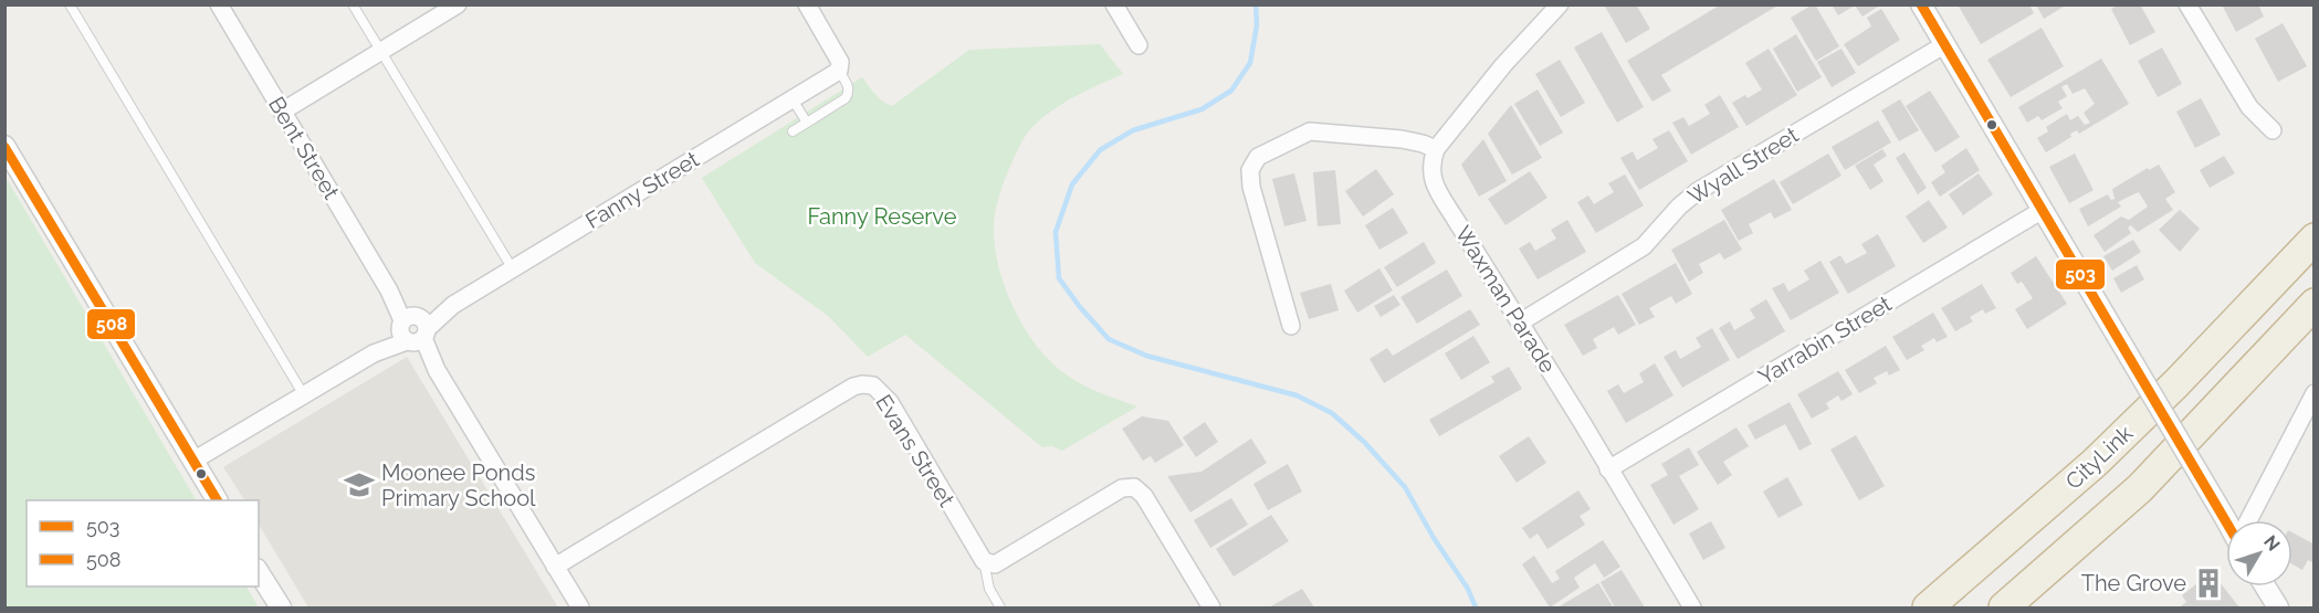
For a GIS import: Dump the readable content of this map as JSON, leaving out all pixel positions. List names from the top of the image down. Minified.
{"streets":{"highway":["CityLink"],"street":["Bent Street","Wyall Street","Fanny Street","Waxman Parade","Yarrabin Street","Evans Street"]},"crossings":[["Bent Street","Fanny Street"],["Bent Street","Evans Street"],["Wyall Street","Waxman Parade"],["Waxman Parade","Yarrabin Street"]],"parks":["Fanny Reserve"],"places":{"school or university":["Moonee Ponds Primary School"],"building":["The Grove"]},"lines":["transit line 503","transit line 508"],"legend":["503","508"],"north":"top right"}
